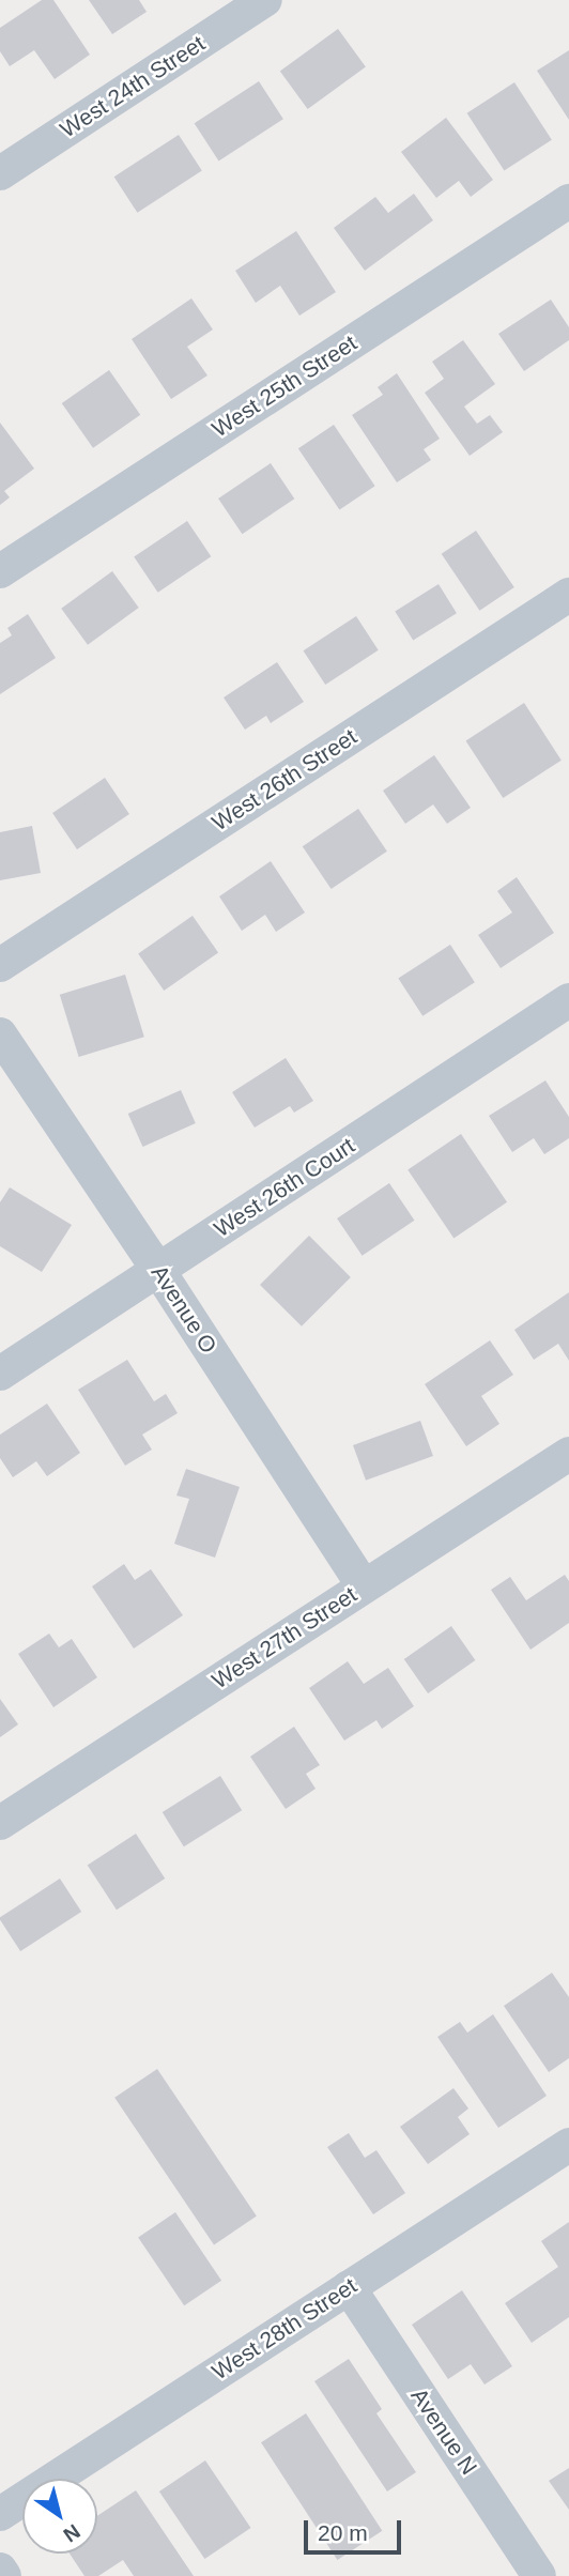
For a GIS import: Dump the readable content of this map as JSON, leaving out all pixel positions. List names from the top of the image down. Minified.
{"streets":{"street":["West 24th Street","West 25th Street","West 26th Street","West 26th Court","Avenue O","West 27th Street","West 28th Street","Avenue N"]},"crossings":[["West 26th Court","Avenue O"],["Avenue O","West 27th Street"],["West 28th Street","Avenue N"]],"scale_bar":"20 m","north":"bottom right"}
